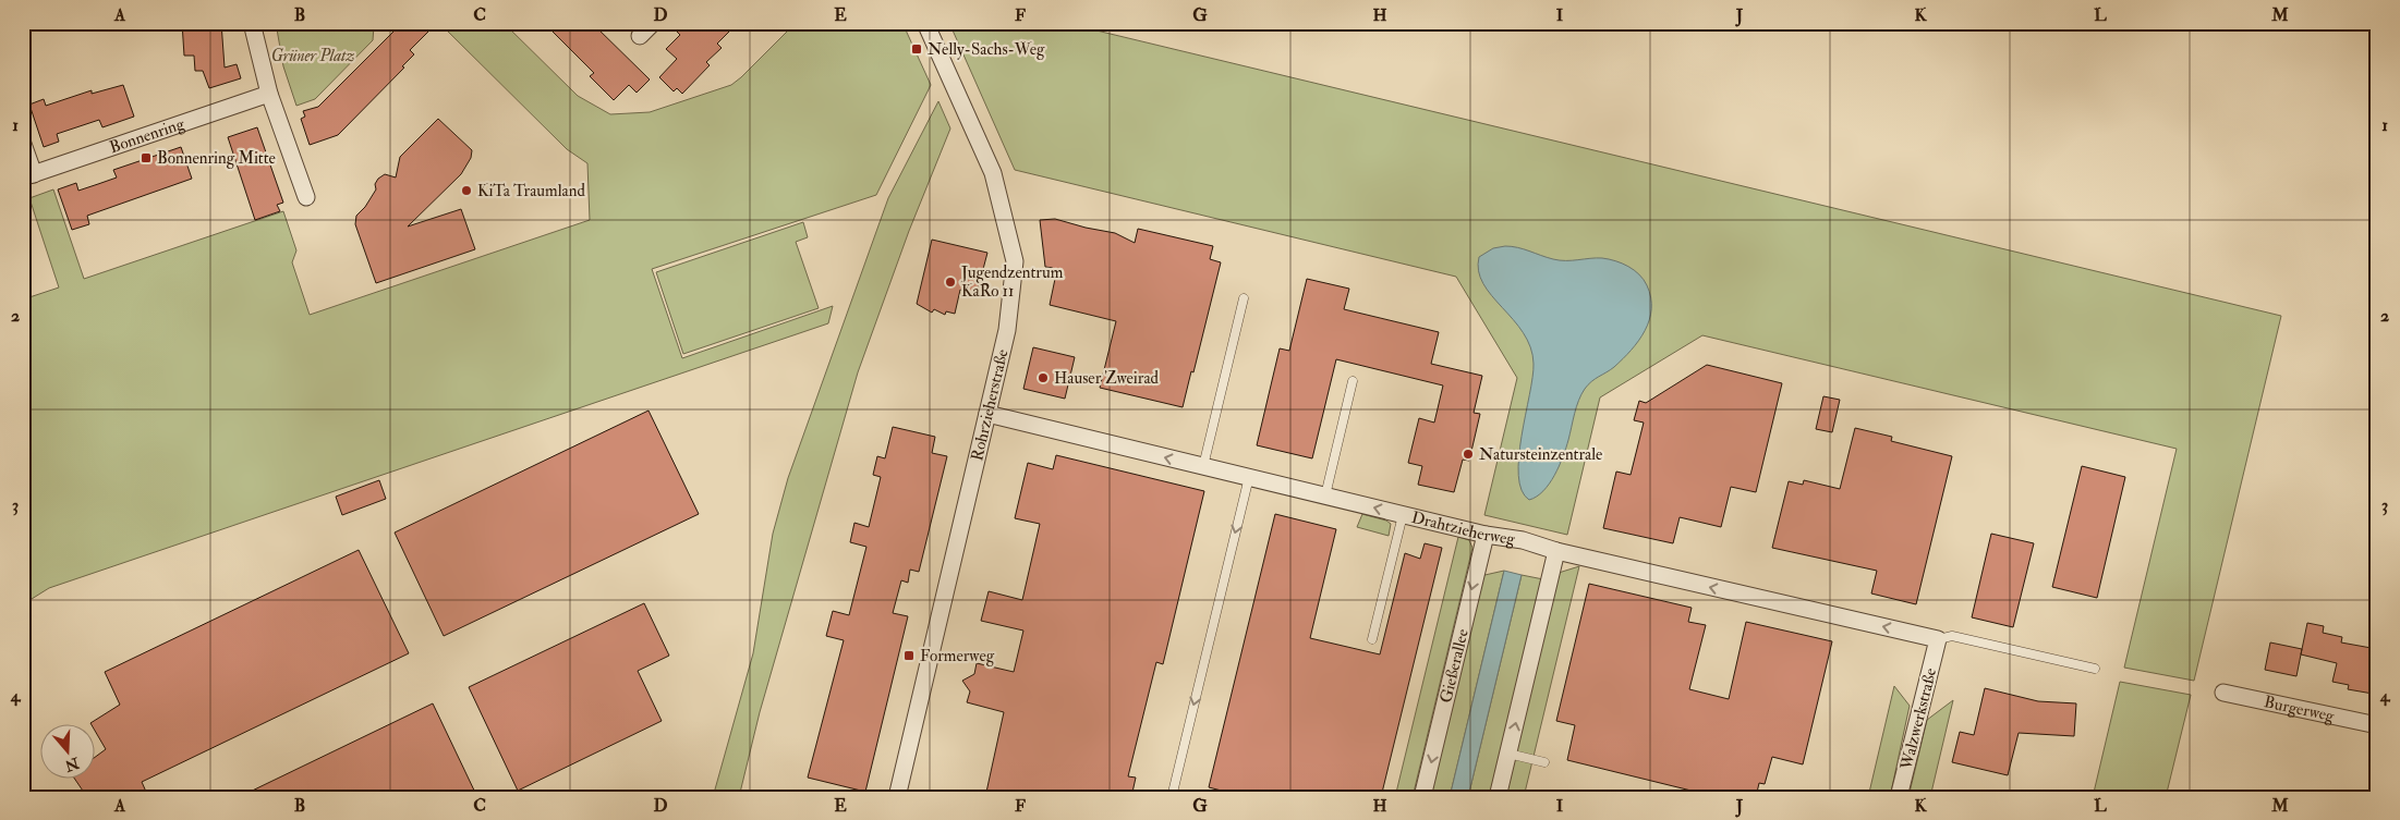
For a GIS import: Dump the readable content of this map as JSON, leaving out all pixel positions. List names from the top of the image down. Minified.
{"streets":{"street":["Bonnenring","Rohrzieherstraße","Drahtzieherweg","Gießerallee","Burgerweg","Walzwerkstraße"]},"crossings":[["Rohrzieherstraße","Drahtzieherweg"],["Drahtzieherweg","Gießerallee"],["Drahtzieherweg","Walzwerkstraße"]],"one_way":["Drahtzieherweg"],"parks":["Grüner Platz"],"places":{"transit":["Nelly-Sachs-Weg","Bonnenring Mitte","Formerweg"],"other":["KiTa Traumland","Jugendzentrum KaRo 11","Hauser Zweirad","Natursteinzentrale"]},"north":"bottom","grid":{"columns":["A","B","C","D","E","F","G","H","I","J","K","L","M"],"rows":["1","2","3","4"]}}
